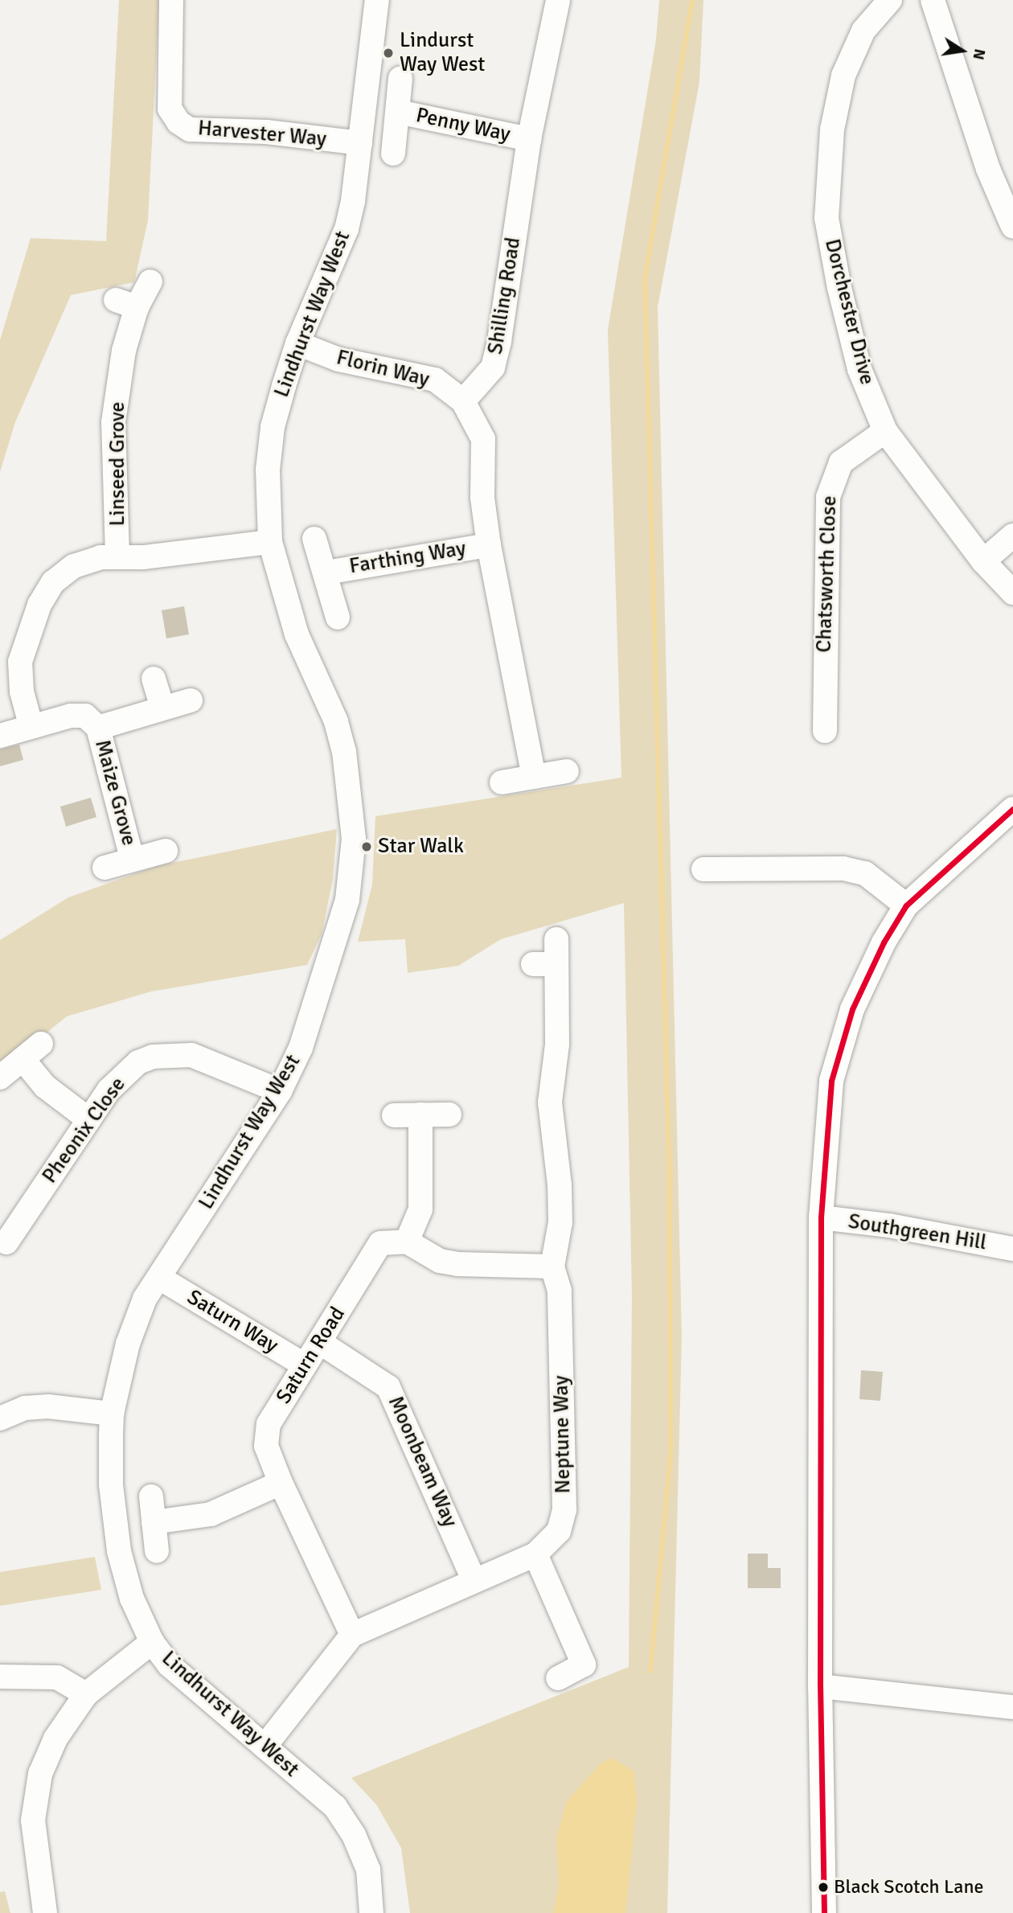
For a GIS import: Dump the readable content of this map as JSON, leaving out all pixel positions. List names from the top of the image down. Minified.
{"streets":{"street":["Penny Way","Harvester Way","Shilling Road","Dorchester Drive","Lindhurst Way West","Florin Way","Linseed Grove","Farthing Way","Chatsworth Close","Maize Grove","Pheonix Close","Southgreen Hill","Saturn Way","Saturn Road","Neptune Way","Moonbeam Way"]},"crossings":[["Penny Way","Shilling Road"],["Harvester Way","Lindhurst Way West"],["Shilling Road","Florin Way"],["Dorchester Drive","Chatsworth Close"],["Lindhurst Way West","Florin Way"],["Lindhurst Way West","Pheonix Close"],["Lindhurst Way West","Saturn Way"],["Lindhurst Way West","Neptune Way"],["Saturn Way","Saturn Road"],["Saturn Road","Neptune Way"],["Saturn Road","Moonbeam Way"],["Neptune Way","Moonbeam Way"]],"places":["Lindurst Way West","Star Walk","Black Scotch Lane"],"north":"right"}
